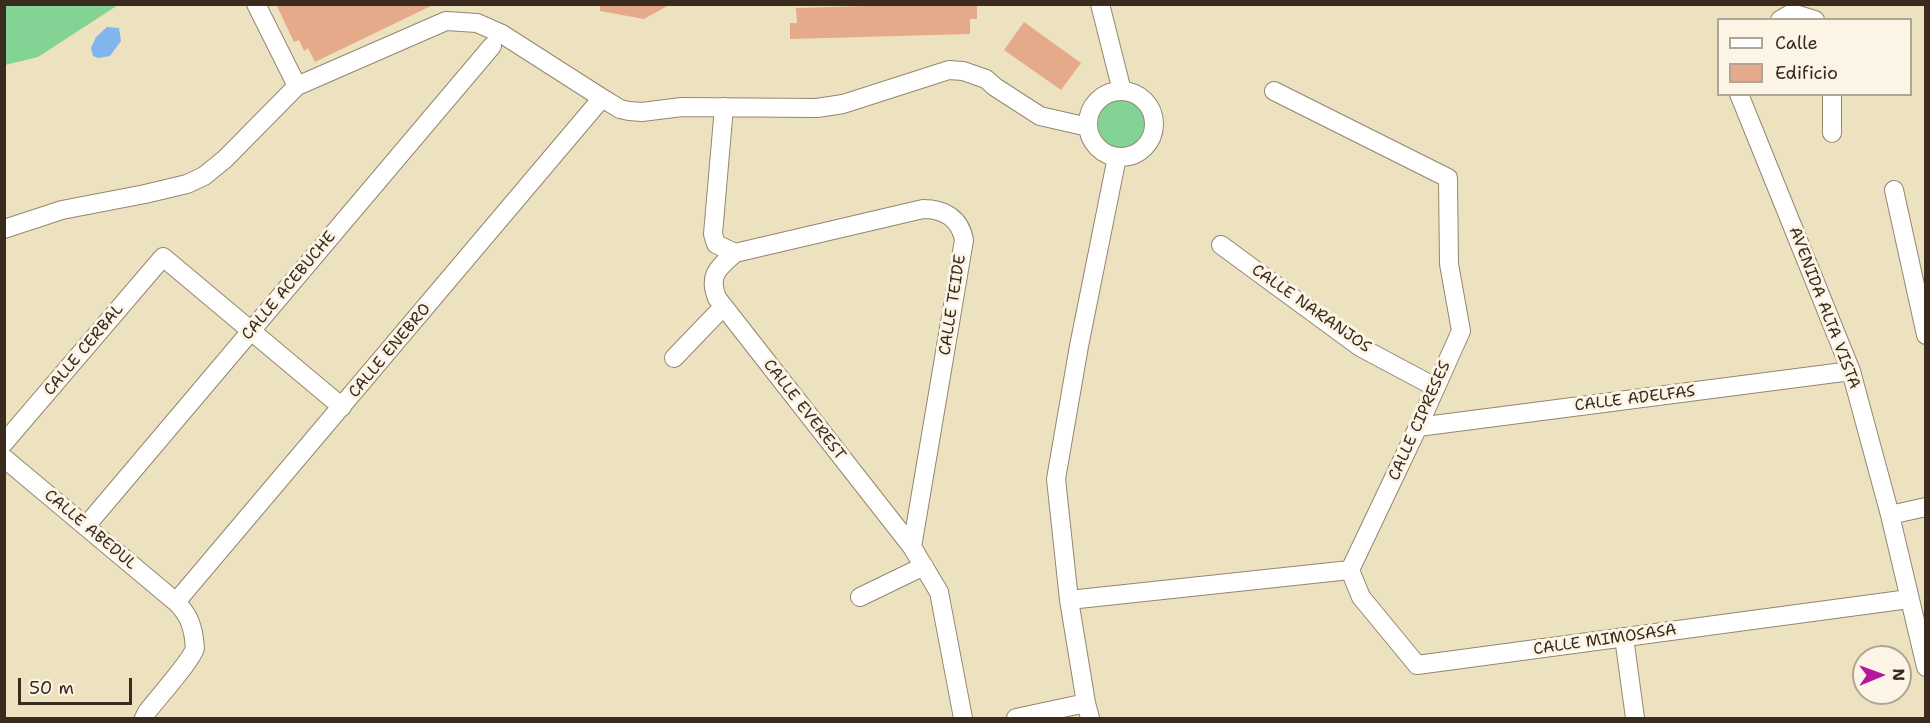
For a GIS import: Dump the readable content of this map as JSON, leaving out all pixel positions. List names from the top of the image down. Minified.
{"streets":{"street":["CALLE ACEBUCHE","CALLE TEIDE","AVENIDA ALTA VISTA","CALLE NARANJOS","CALLE CERBAL","CALLE ENEBRO","CALLE ADELFAS","CALLE EVEREST","CALLE CIPRESES","CALLE ABEDUL","CALLE MIMOSASA"]},"crossings":[["CALLE ACEBUCHE","CALLE CERBAL"],["CALLE ACEBUCHE","CALLE ABEDUL"],["CALLE TEIDE","CALLE EVEREST"],["AVENIDA ALTA VISTA","CALLE ADELFAS"],["AVENIDA ALTA VISTA","CALLE MIMOSASA"],["CALLE NARANJOS","CALLE CIPRESES"],["CALLE ENEBRO","CALLE ABEDUL"],["CALLE ADELFAS","CALLE CIPRESES"],["CALLE CIPRESES","CALLE MIMOSASA"]],"legend":["Calle","Edificio"],"scale_bar":"50 m","north":"right"}
